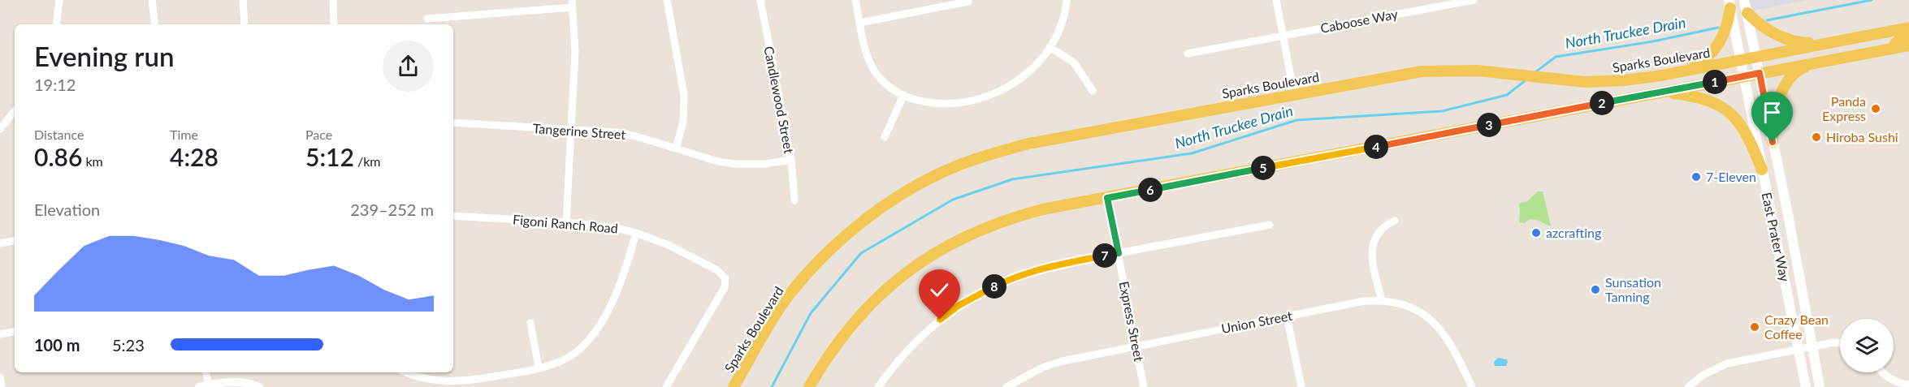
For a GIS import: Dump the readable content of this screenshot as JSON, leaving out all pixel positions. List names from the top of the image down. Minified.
{"streets":{"main road":["Sparks Boulevard","East Prater Way"],"street":["Caboose Way","Candlewood Street","Tangerine Street","Figoni Ranch Road","Express Street","Union Street"]},"crossings":[["Sparks Boulevard","East Prater Way"],["Candlewood Street","Tangerine Street"],["Express Street","Union Street"]],"water":["North Truckee Drain"],"places":["Panda Express","Hiroba Sushi","7-Eleven","azcrafting","Sunsation Tanning","Crazy Bean Coffee"],"page":{"heading":["Evening run","19:12"],"pins":["1","2","3","4","5","6","7","8"],"stats":[["Distance","0.86 km"],["Time","4:28"],["Pace","5:12 /km"]],"chart":["Elevation","239–252 m"],"list":[{"name":"100 m","note":"5:23"}]}}
